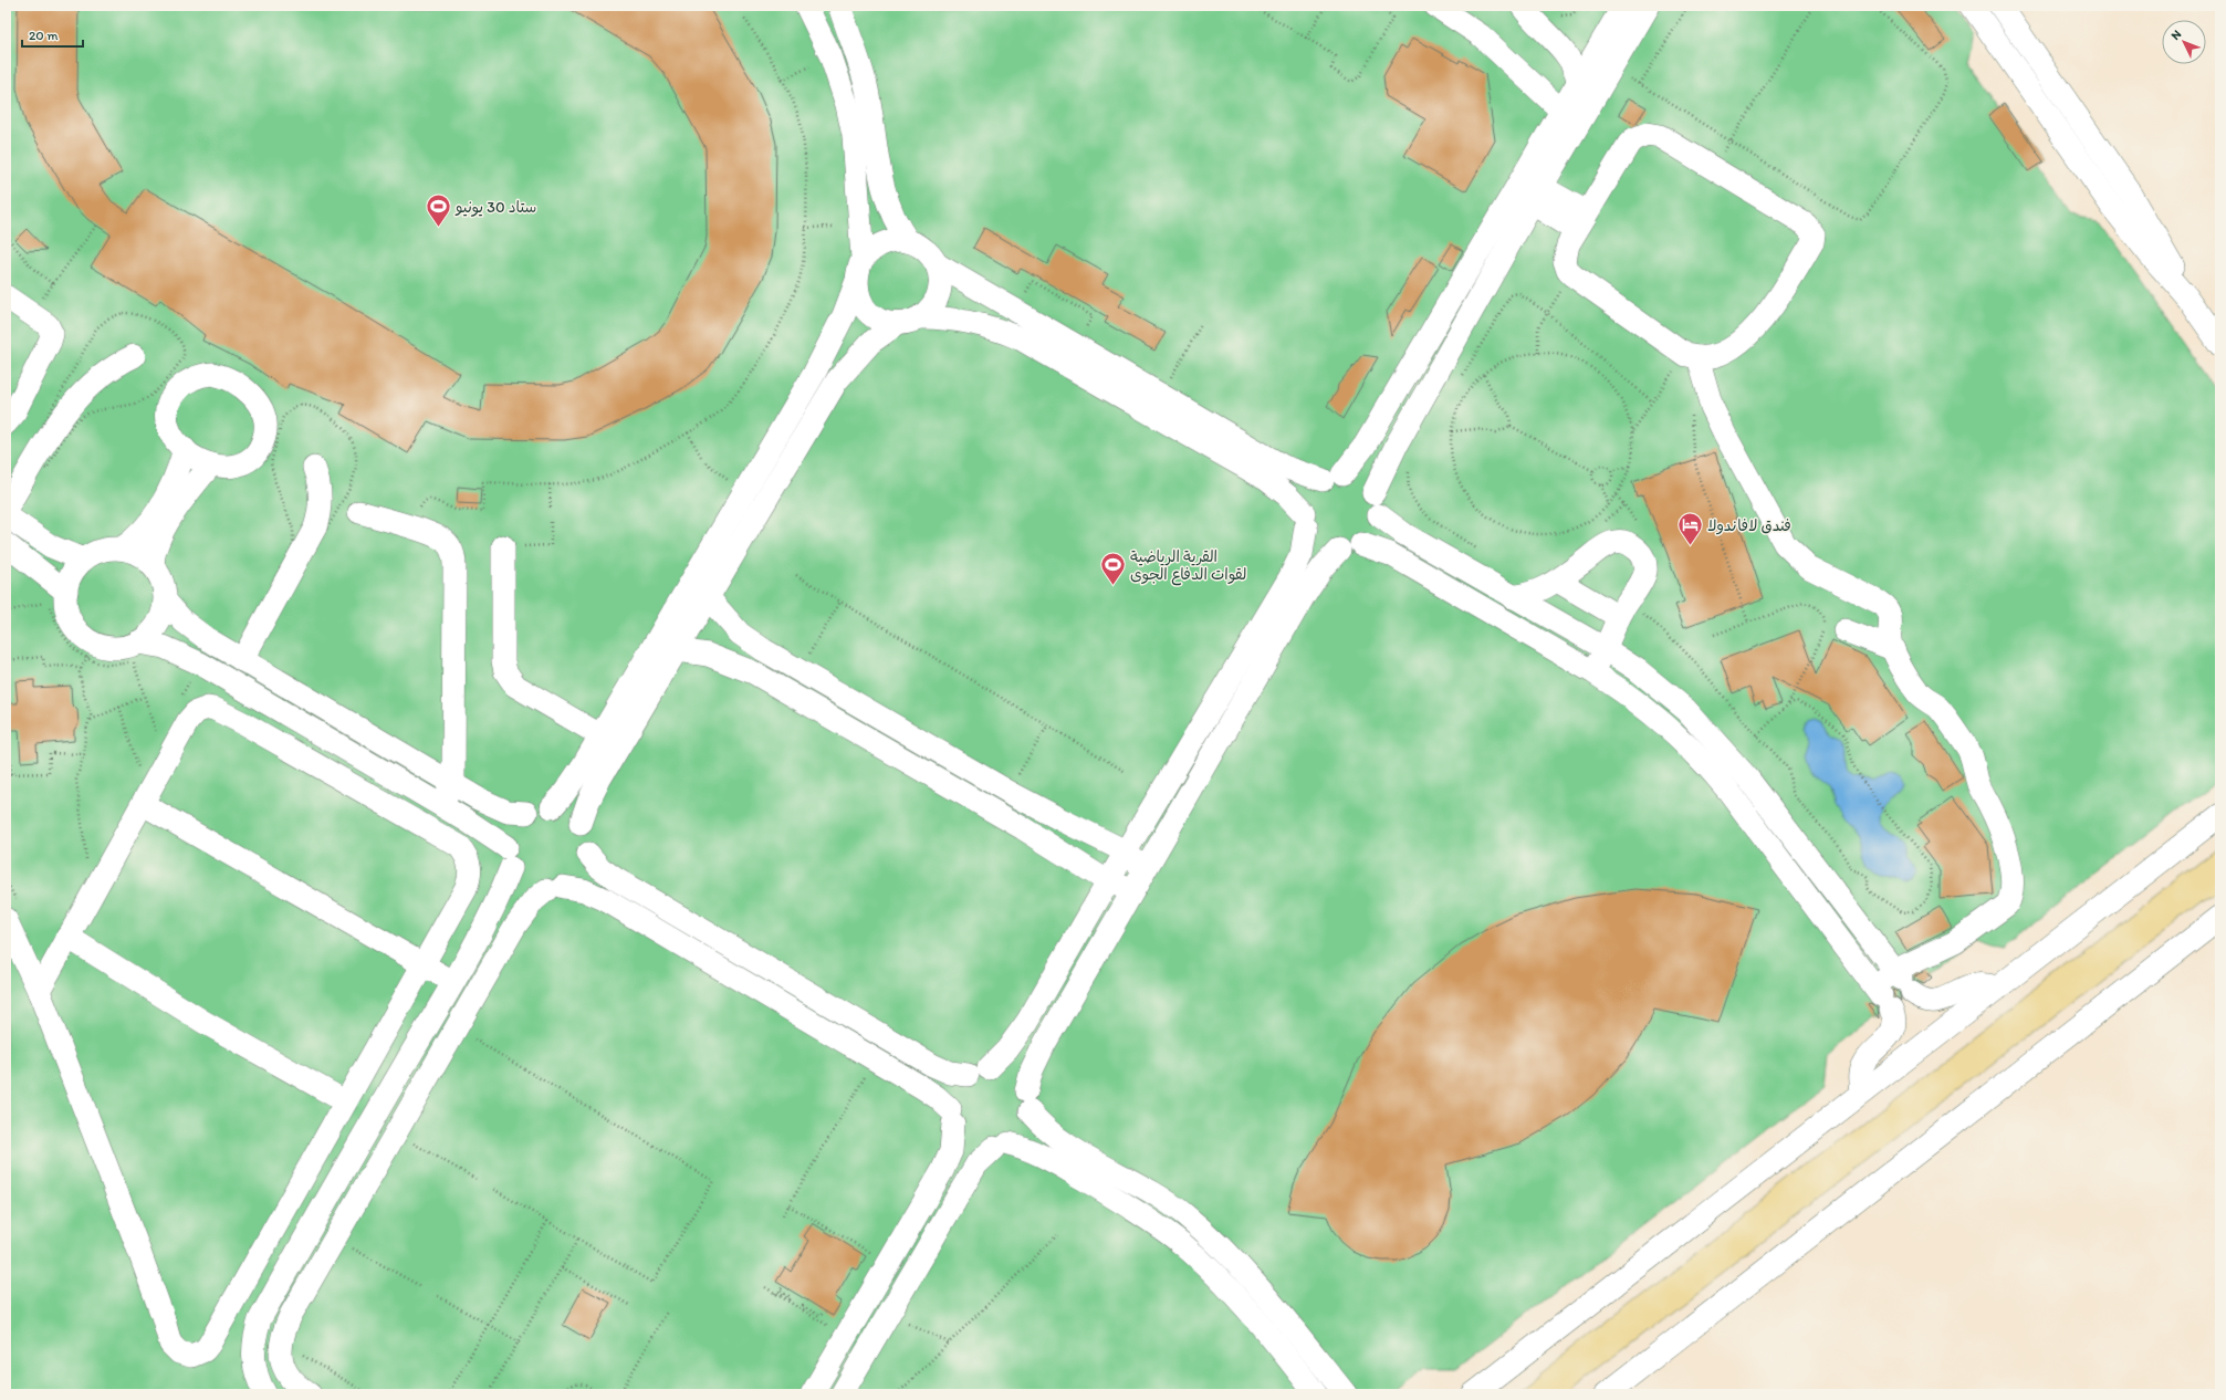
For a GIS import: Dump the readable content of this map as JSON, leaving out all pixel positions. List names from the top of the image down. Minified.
{"places":{"sports":["ستاد 30 يونيو","القرية الرياضية لقوات الدفاع الجوى"],"hotel":["فندق لافاندولا"]},"scale_bar":"20 m","north":"top left"}
